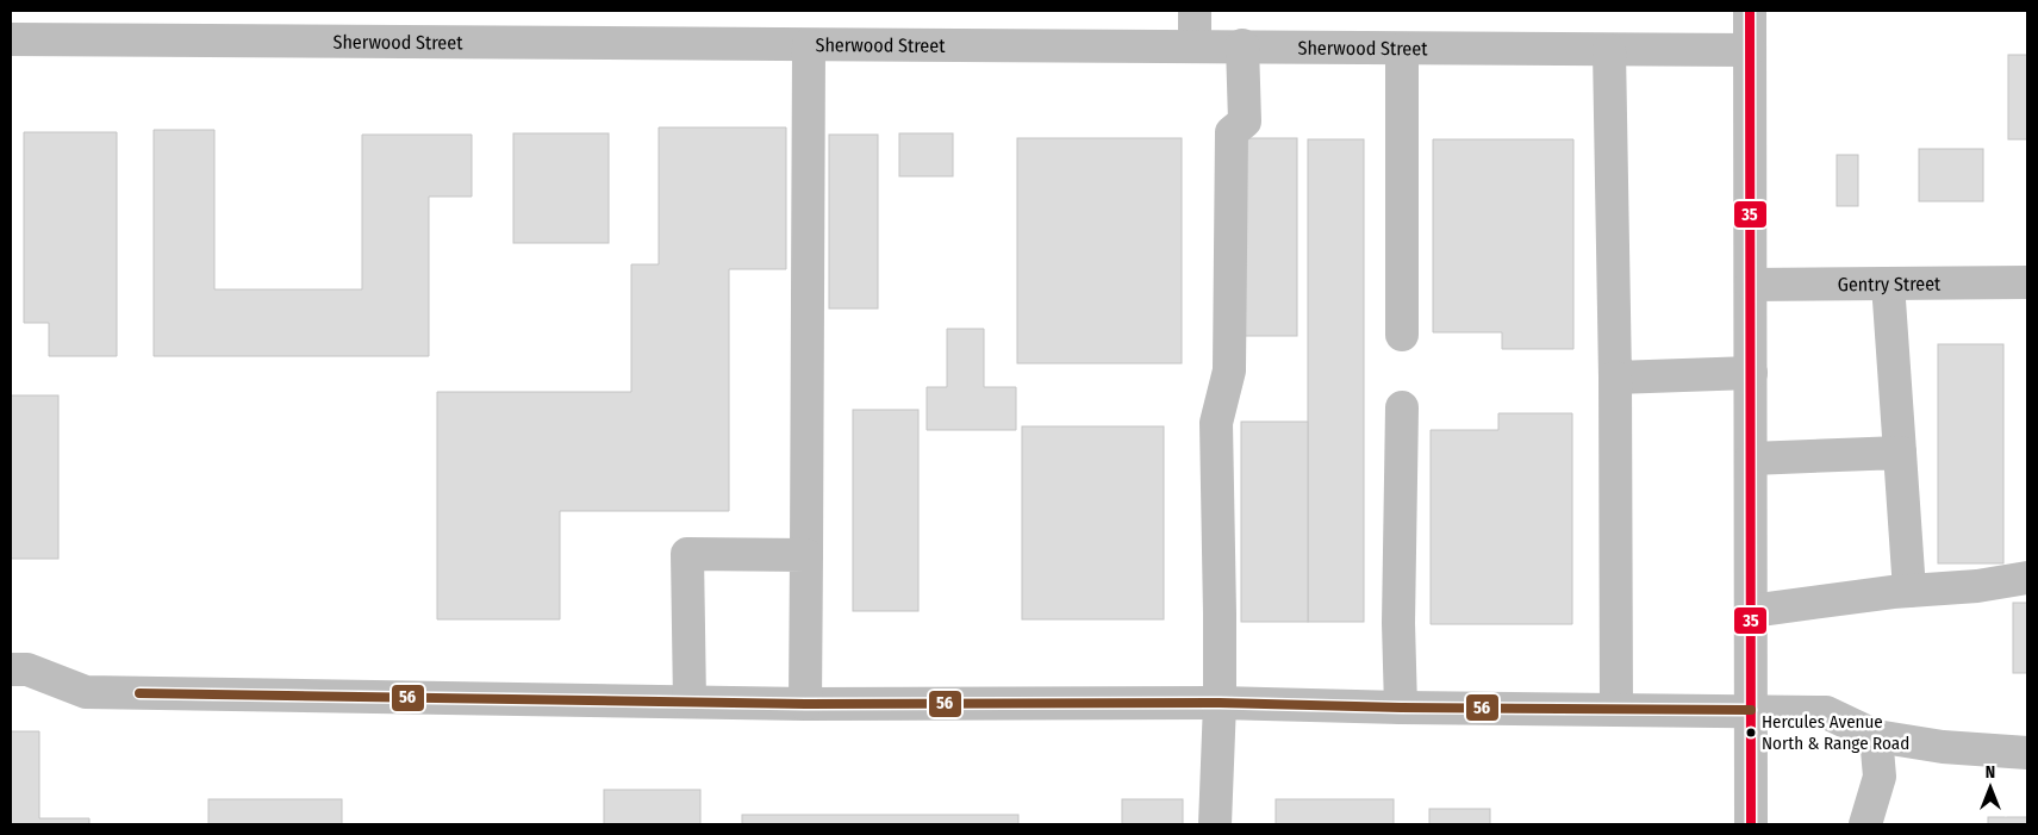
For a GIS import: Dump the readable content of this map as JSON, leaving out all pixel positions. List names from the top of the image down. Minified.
{"streets":{"street":["Sherwood Street","Gentry Street"]},"places":["Hercules Avenue North & Range Road"],"lines":["transit line 35","transit line 56"],"north":"top"}
